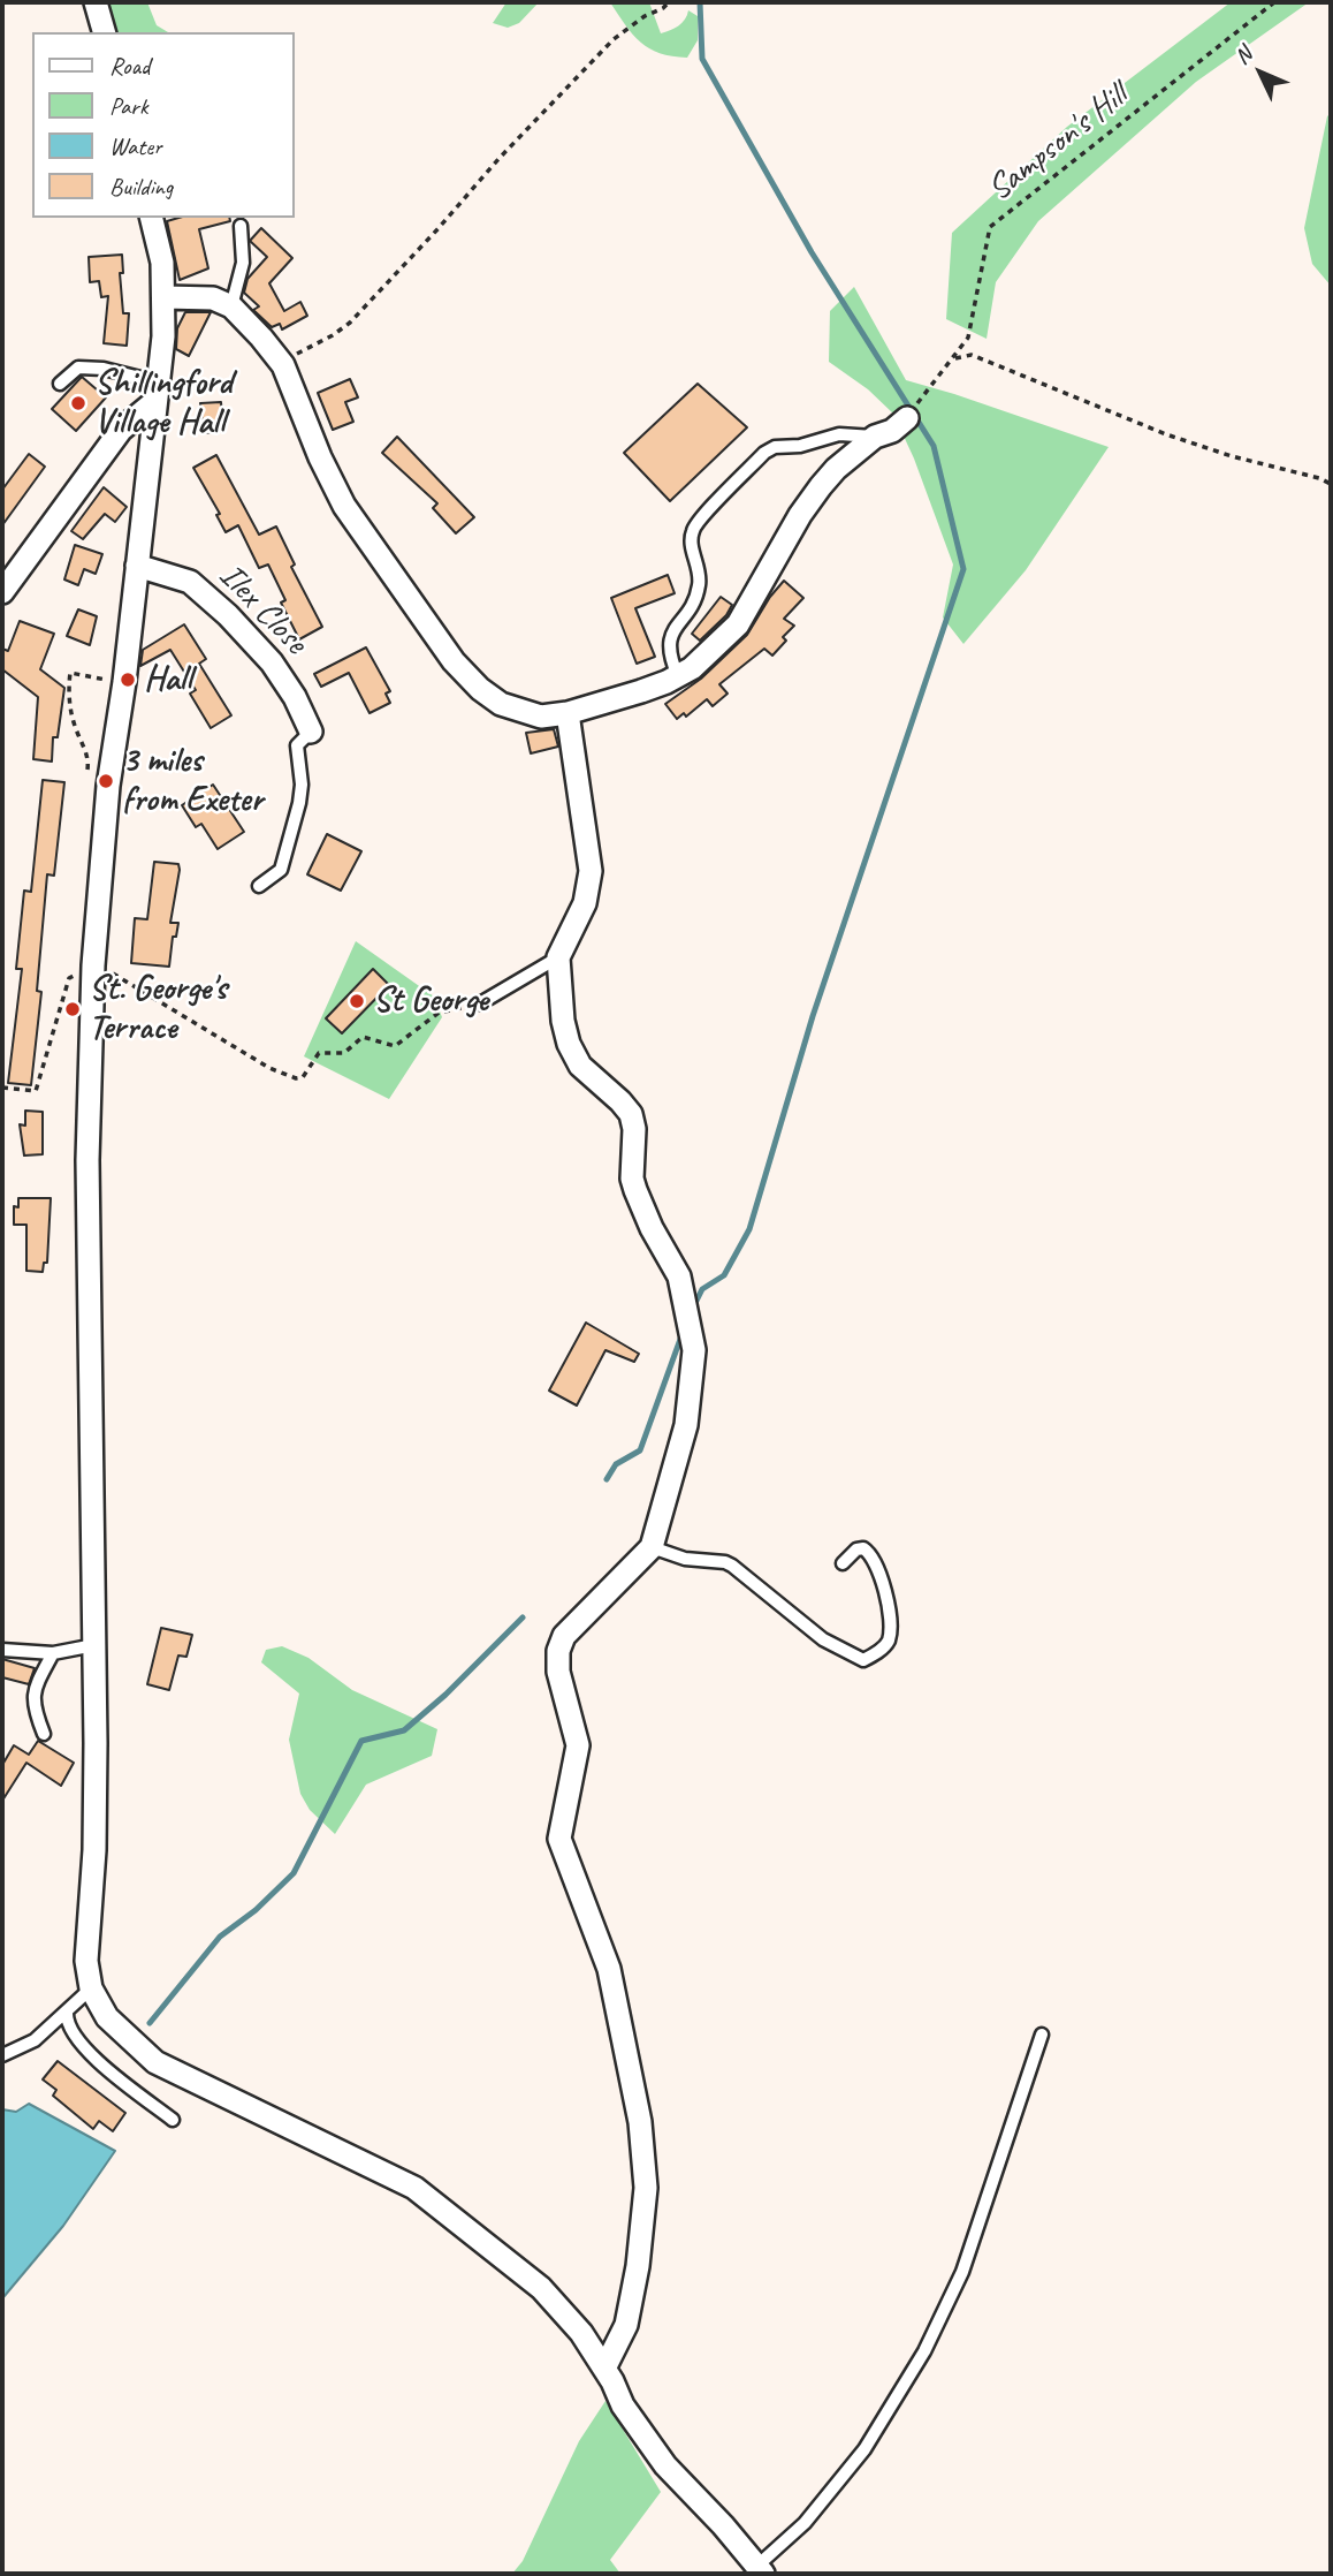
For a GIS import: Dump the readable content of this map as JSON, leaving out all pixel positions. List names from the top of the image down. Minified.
{"streets":{"street":["Ilex Close"],"path":["Sampson's Hill"]},"places":["Shillingford Village Hall","Hall","3 miles from Exeter","St George","St. George's Terrace"],"legend":["Road","Park","Water","Building"],"north":"top left"}
